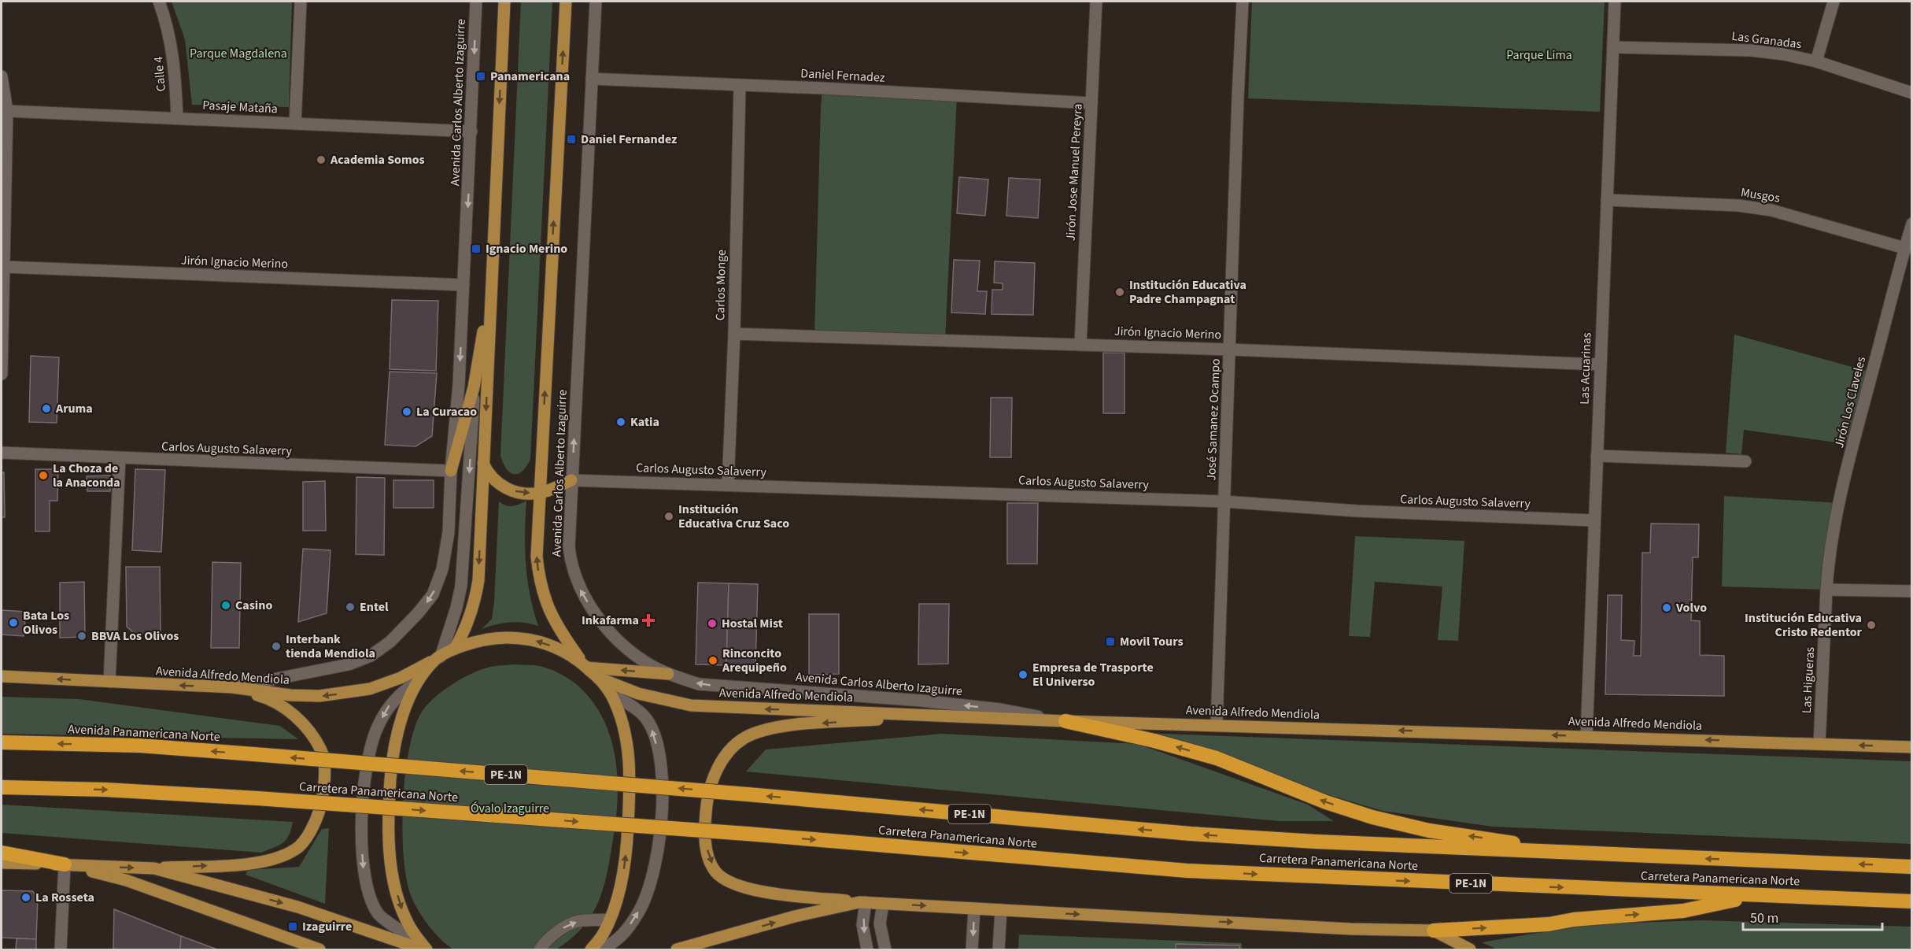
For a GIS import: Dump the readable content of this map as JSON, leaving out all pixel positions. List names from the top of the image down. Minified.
{"streets":{"highway":["Avenida Panamericana Norte","PE-1N","Carretera Panamericana Norte"],"main road":["Avenida Carlos Alberto Izaguirre","Avenida Alfredo Mendiola"],"street":["Las Granadas","Calle 4","Daniel Fernadez","Pasaje Mataña","Jirón Jose Manuel Pereyra","Musgos","Jirón Ignacio Merino","Carlos Monge","Las Acuarinas","Jirón Los Claveles","José Samanez Ocampo","Carlos Augusto Salaverry","Las Higueras"]},"crossings":[["Las Granadas","Las Acuarinas"],["Calle 4","Pasaje Mataña"],["Daniel Fernadez","Avenida Carlos Alberto Izaguirre"],["Daniel Fernadez","Jirón Jose Manuel Pereyra"],["Daniel Fernadez","Carlos Monge"],["Avenida Carlos Alberto Izaguirre","Pasaje Mataña"],["Avenida Carlos Alberto Izaguirre","Jirón Ignacio Merino"],["Avenida Carlos Alberto Izaguirre","Carlos Augusto Salaverry"],["Avenida Carlos Alberto Izaguirre","Avenida Alfredo Mendiola"],["Jirón Jose Manuel Pereyra","Jirón Ignacio Merino"],["Musgos","Las Acuarinas"],["Musgos","Jirón Los Claveles"],["Jirón Ignacio Merino","Carlos Monge"],["Jirón Ignacio Merino","Las Acuarinas"],["Jirón Ignacio Merino","José Samanez Ocampo"],["Carlos Monge","Carlos Augusto Salaverry"],["Las Acuarinas","Carlos Augusto Salaverry"],["Las Acuarinas","Avenida Alfredo Mendiola"],["Jirón Los Claveles","Las Higueras"],["José Samanez Ocampo","Carlos Augusto Salaverry"],["José Samanez Ocampo","Avenida Alfredo Mendiola"],["Avenida Alfredo Mendiola","Las Higueras"],["Avenida Panamericana Norte","Carretera Panamericana Norte"]],"one_way":["Avenida Alfredo Mendiola","Avenida Panamericana Norte"],"parks":["Parque Magdalena","Parque Lima","Óvalo Izaguirre"],"places":{"transit":["Panamericana","Daniel Fernandez","Ignacio Merino","Movil Tours","Izaguirre"],"other":["Academia Somos","Institución Educativa Padre Champagnat","Aruma","La Curacao","Katia","La Choza de la Anaconda","Institución Educativa Cruz Saco","Casino","Entel","Volvo","Bata Los Olivos","Hostal Mist","Institución Educativa Cristo Redentor","BBVA Los Olivos","Interbank tienda Mendiola","Rinconcito Arequipeño","Empresa de Trasporte El Universo","La Rosseta"],"health":["Inkafarma"]},"scale_bar":"50 m"}
